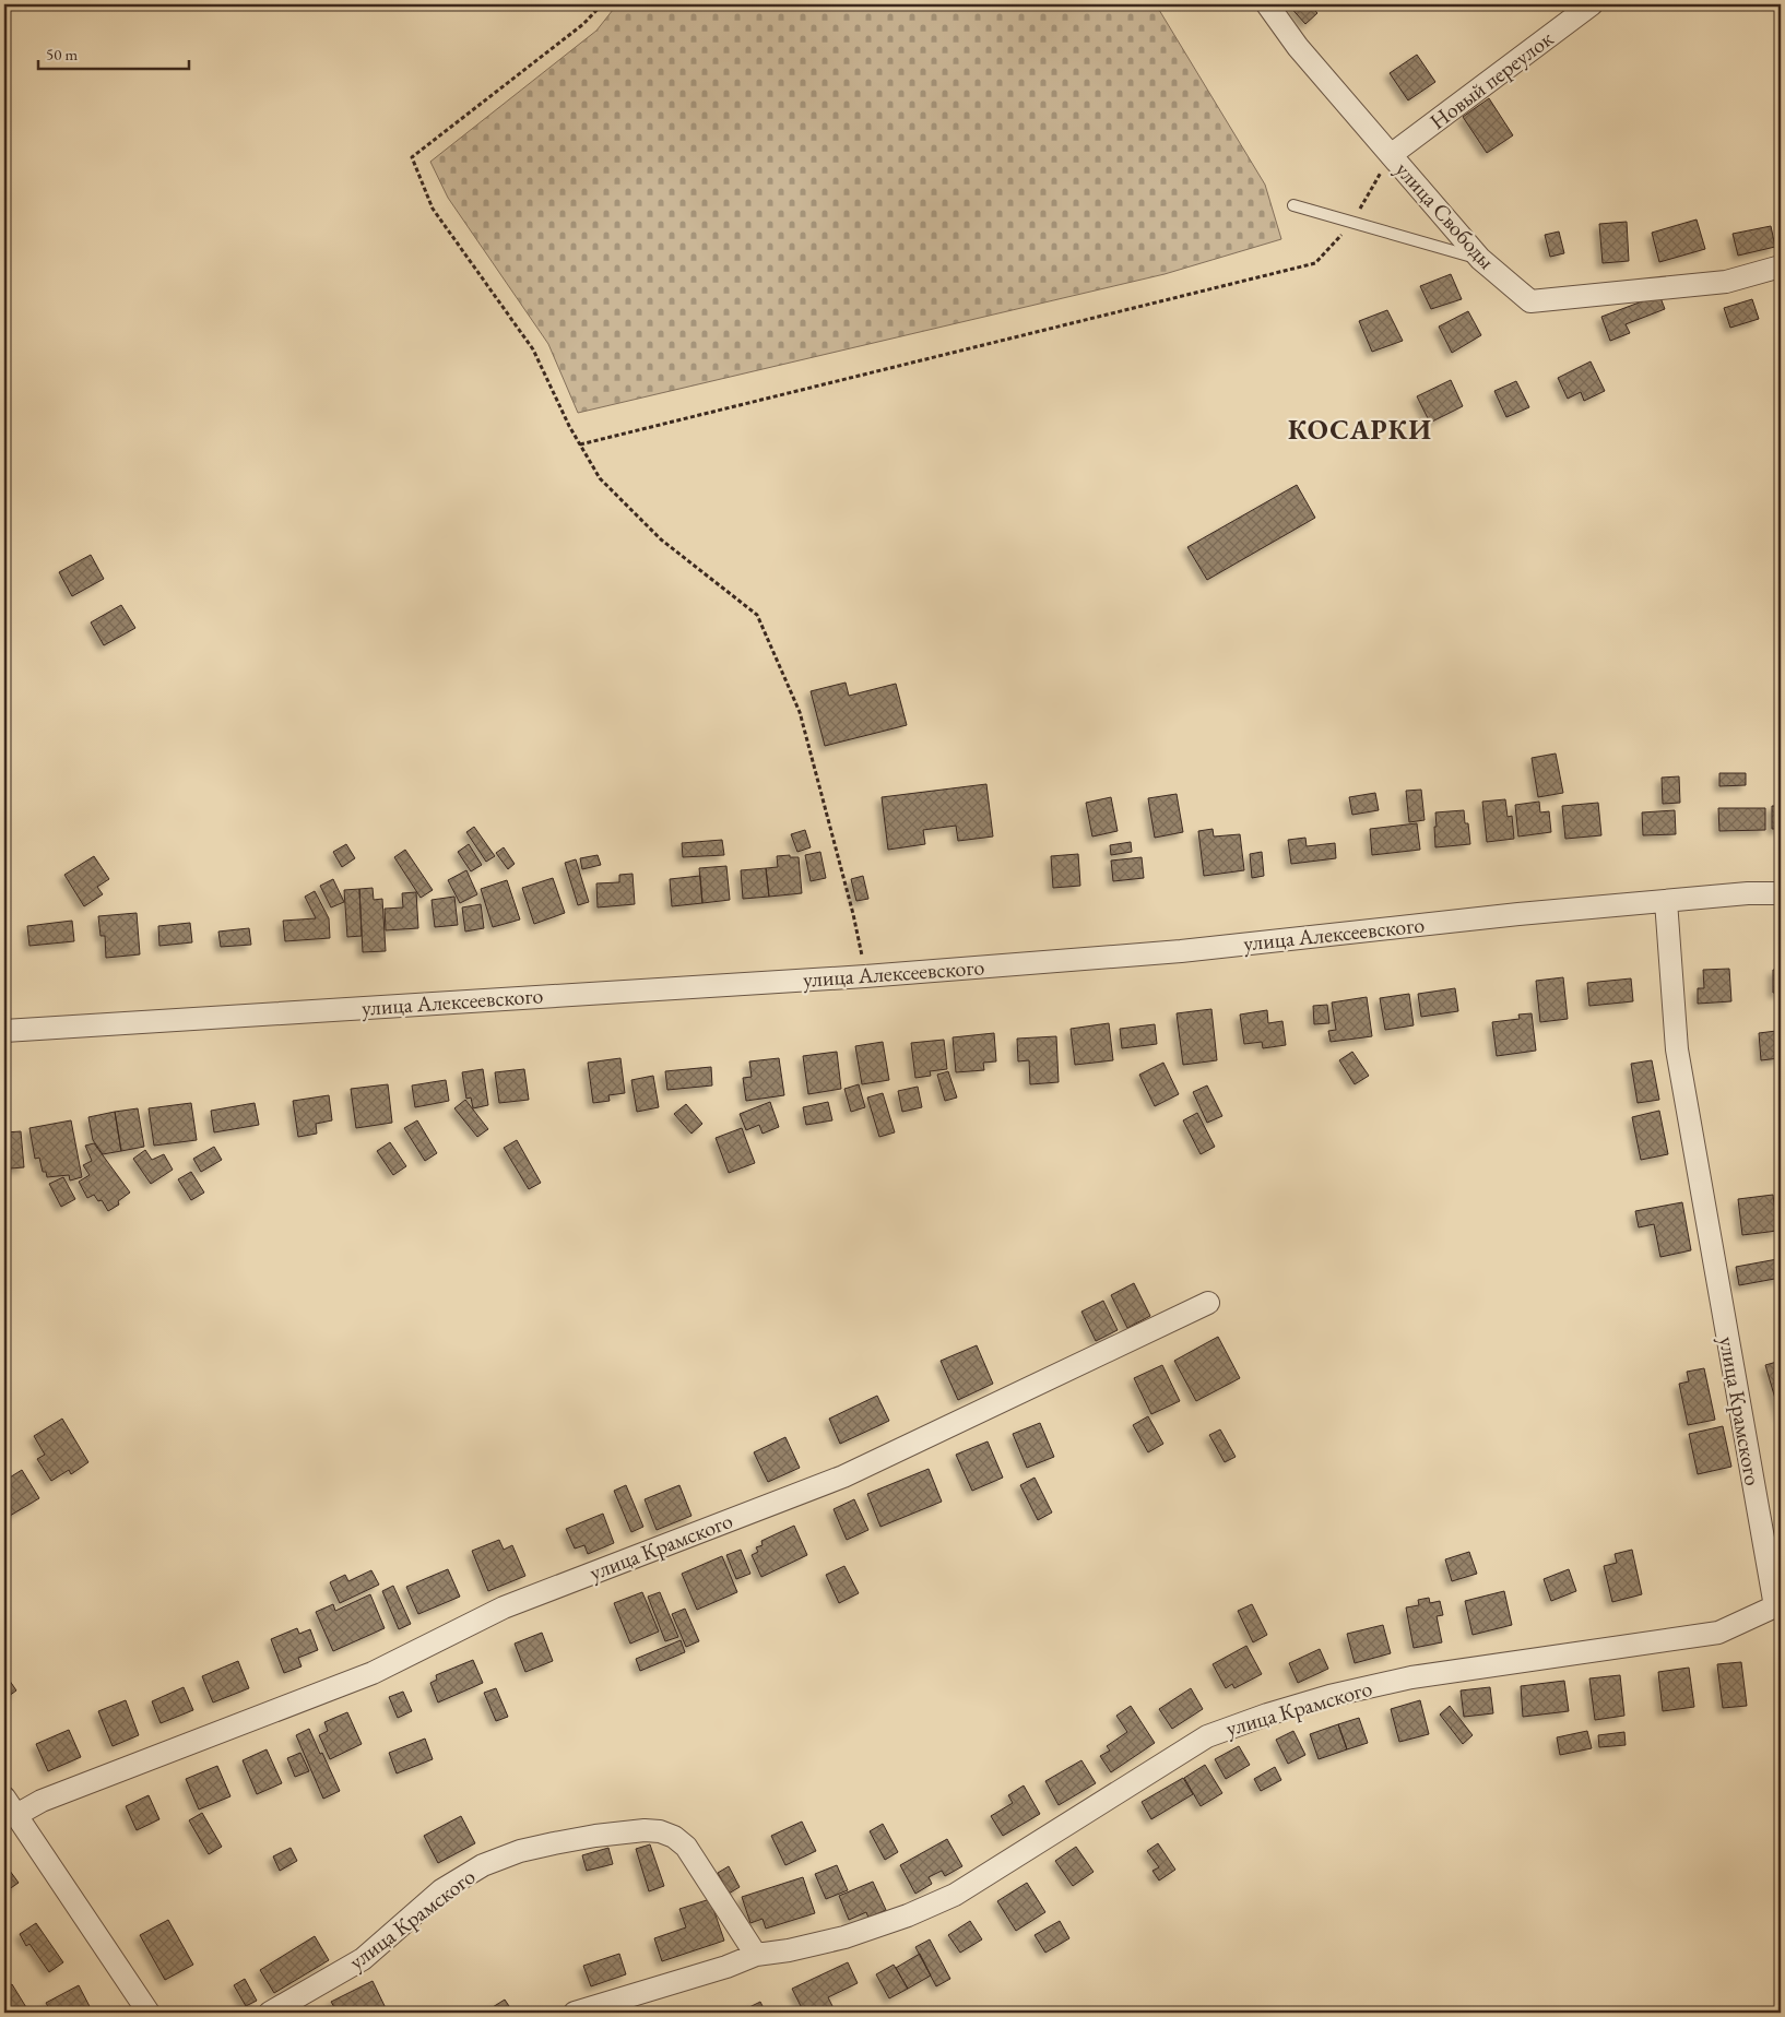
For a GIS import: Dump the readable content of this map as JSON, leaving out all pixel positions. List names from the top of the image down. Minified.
{"streets":{"street":["Новый переулок","улица Свободы","улица Алексеевского","улица Крамского"]},"crossings":[["Новый переулок","улица Свободы"],["улица Алексеевского","улица Крамского"]],"districts":["КОСАРКИ"],"scale_bar":"50 m"}
